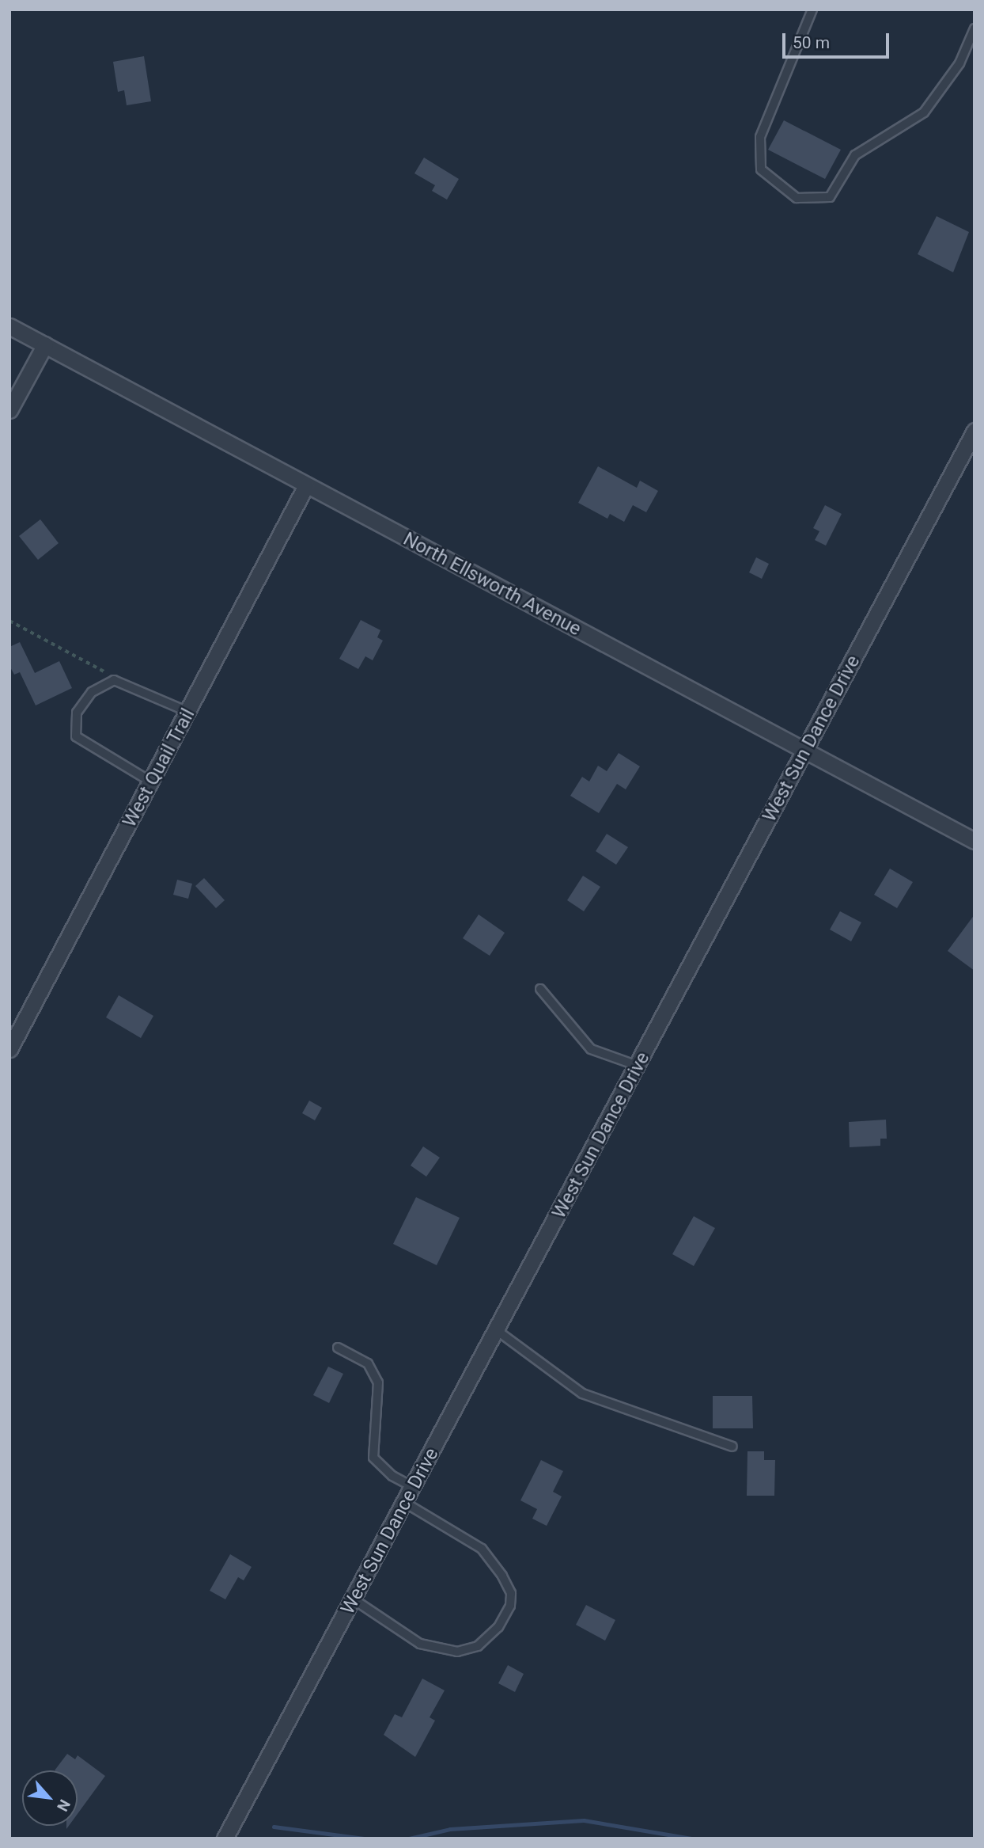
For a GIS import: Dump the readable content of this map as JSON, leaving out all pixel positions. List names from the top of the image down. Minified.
{"streets":{"street":["North Ellsworth Avenue","West Sun Dance Drive","West Quail Trail"]},"crossings":[["North Ellsworth Avenue","West Sun Dance Drive"],["North Ellsworth Avenue","West Quail Trail"]],"scale_bar":"50 m","north":"bottom right"}
